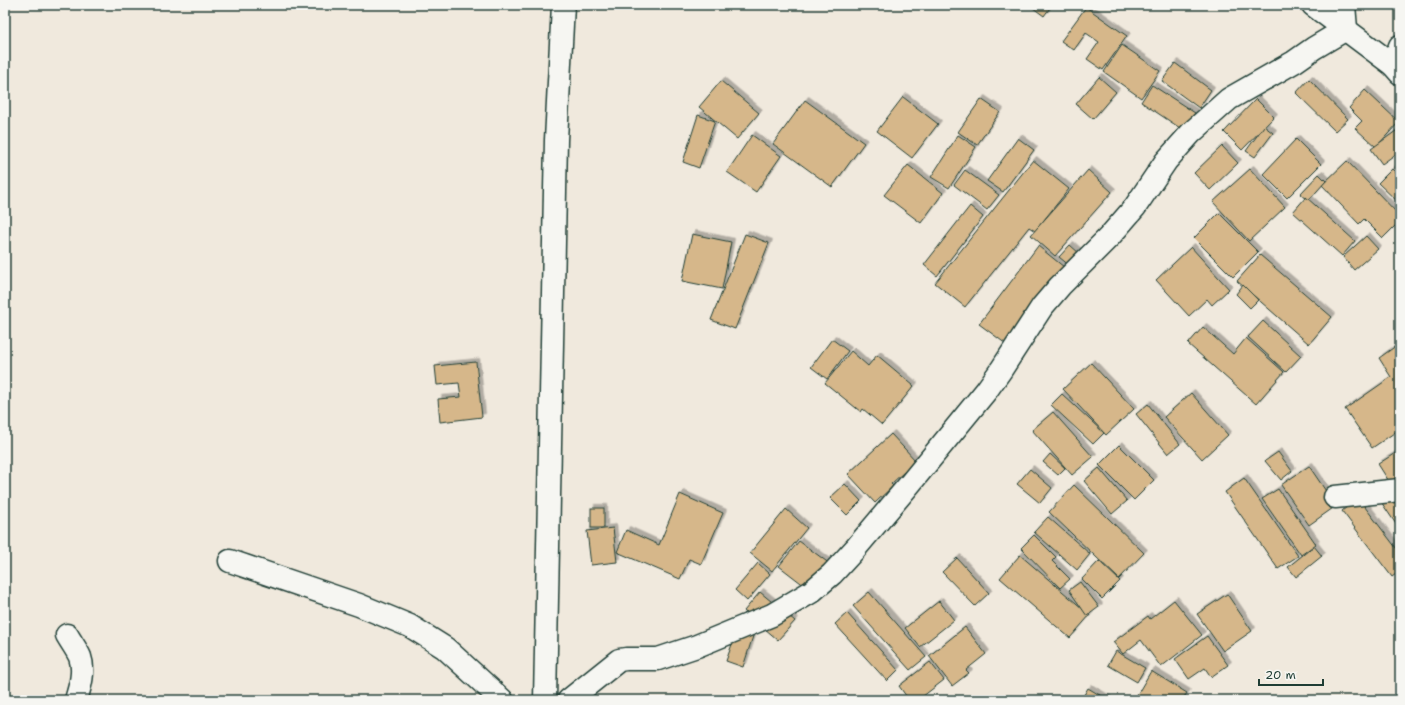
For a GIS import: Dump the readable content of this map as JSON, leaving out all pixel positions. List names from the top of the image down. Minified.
{"scale_bar":"20 m"}
